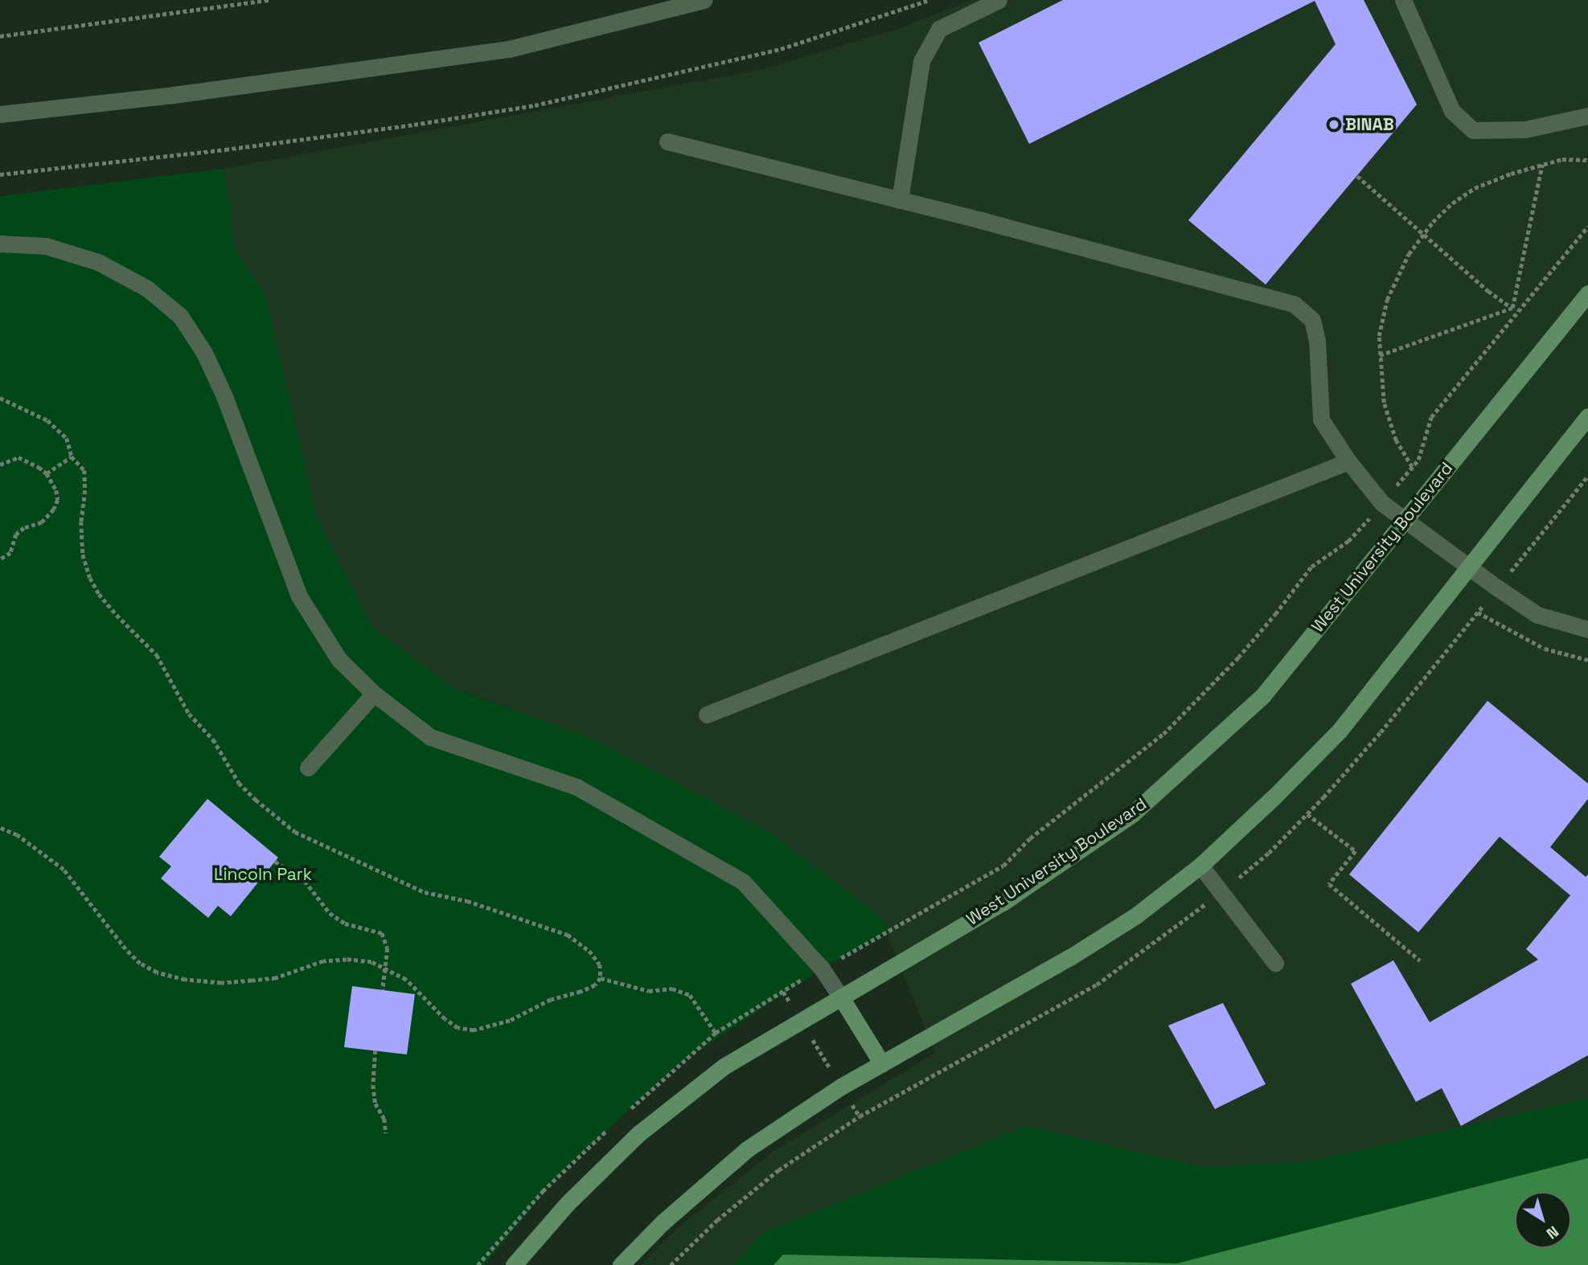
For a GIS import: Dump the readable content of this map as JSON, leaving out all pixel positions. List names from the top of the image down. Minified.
{"streets":{"main road":["West University Boulevard"]},"parks":["Lincoln Park"],"places":["BINAB"],"north":"bottom right"}
